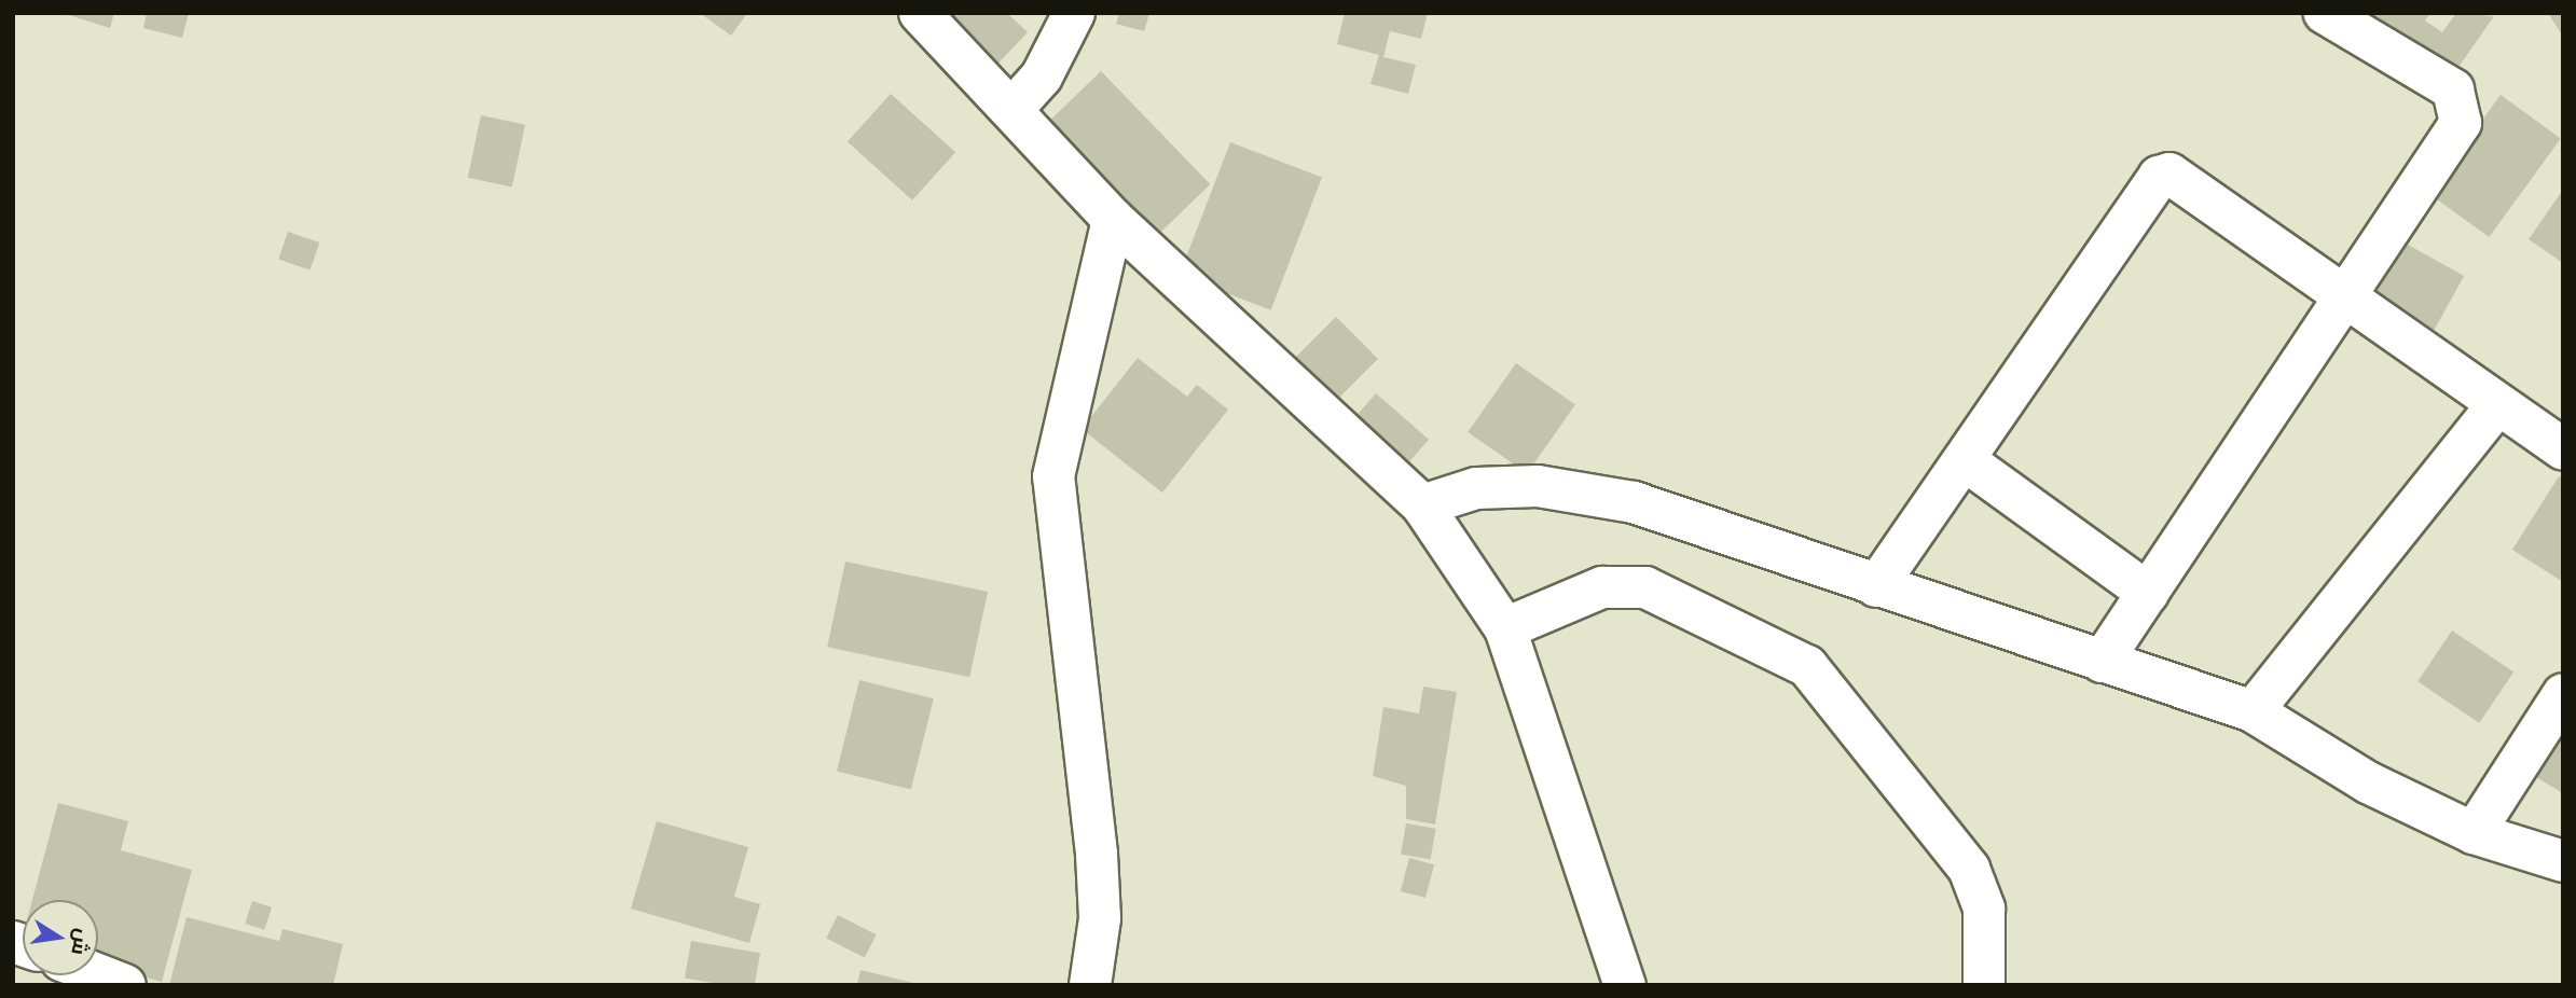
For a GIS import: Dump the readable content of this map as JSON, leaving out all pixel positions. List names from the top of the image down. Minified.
{"north":"right"}
